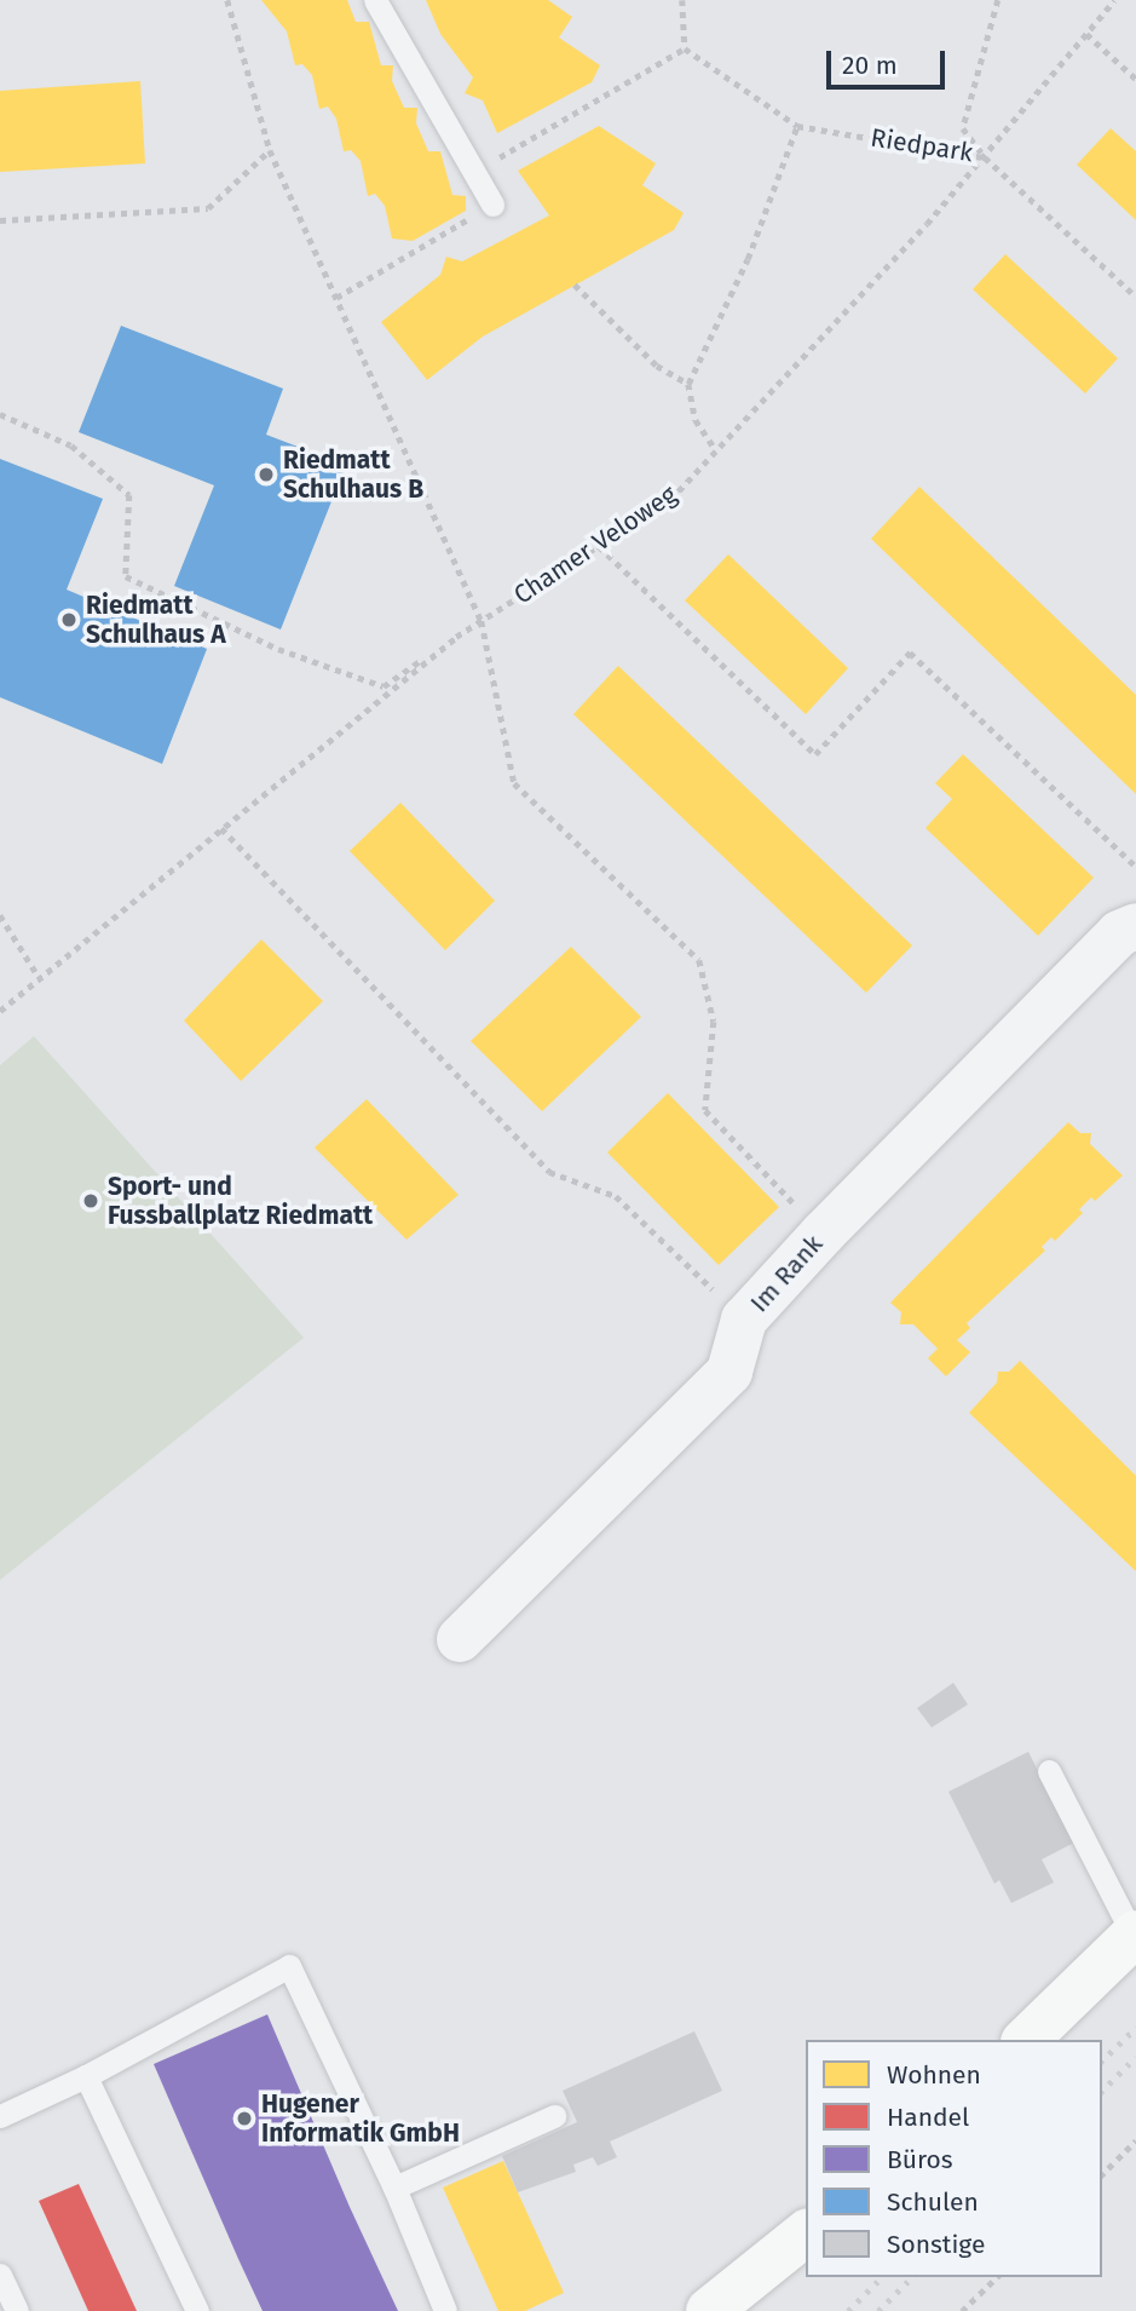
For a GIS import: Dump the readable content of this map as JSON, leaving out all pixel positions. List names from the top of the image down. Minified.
{"streets":{"street":["Im Rank"],"path":["Riedpark","Chamer Veloweg"]},"crossings":[["Riedpark","Chamer Veloweg"]],"places":["Riedmatt Schulhaus B","Riedmatt Schulhaus A","Sport- und Fussballplatz Riedmatt","Hugener Informatik GmbH"],"legend":["Wohnen","Handel","Büros","Schulen","Sonstige"],"scale_bar":"20 m"}
